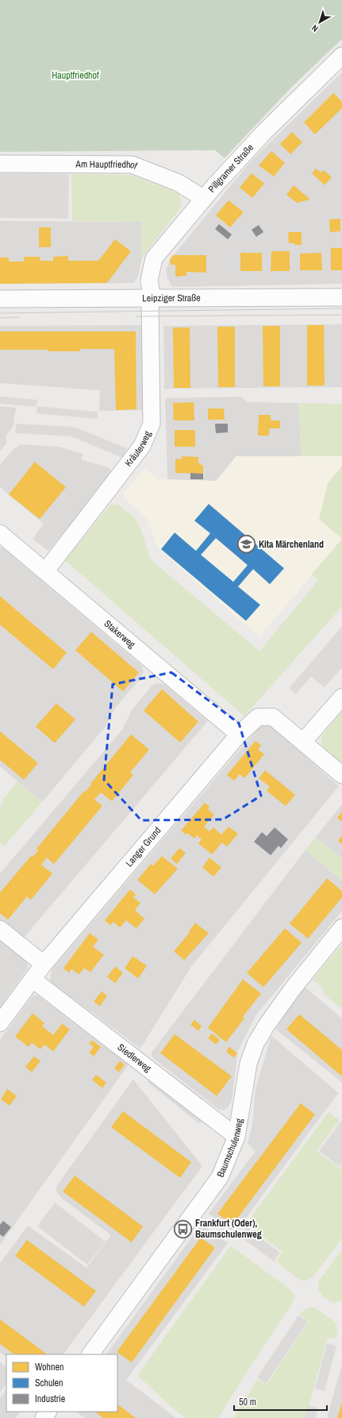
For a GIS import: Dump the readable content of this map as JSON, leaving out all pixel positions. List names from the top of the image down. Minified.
{"streets":{"street":["Am Hauptfriedhof","Pillgramer Straße","Leipziger Straße","Kräuterweg","Stakerweg","Langer Grund","Siedlerweg","Baumschulenweg"]},"crossings":[["Am Hauptfriedhof","Pillgramer Straße"],["Pillgramer Straße","Leipziger Straße"],["Pillgramer Straße","Kräuterweg"],["Leipziger Straße","Kräuterweg"],["Kräuterweg","Stakerweg"],["Stakerweg","Langer Grund"],["Langer Grund","Siedlerweg"],["Siedlerweg","Baumschulenweg"]],"parks":["Hauptfriedhof"],"places":{"school or university":["Kita Märchenland"],"bus stop":["Frankfurt (Oder), Baumschulenweg"]},"legend":["Wohnen","Schulen","Industrie"],"scale_bar":"50 m","north":"bottom left"}
